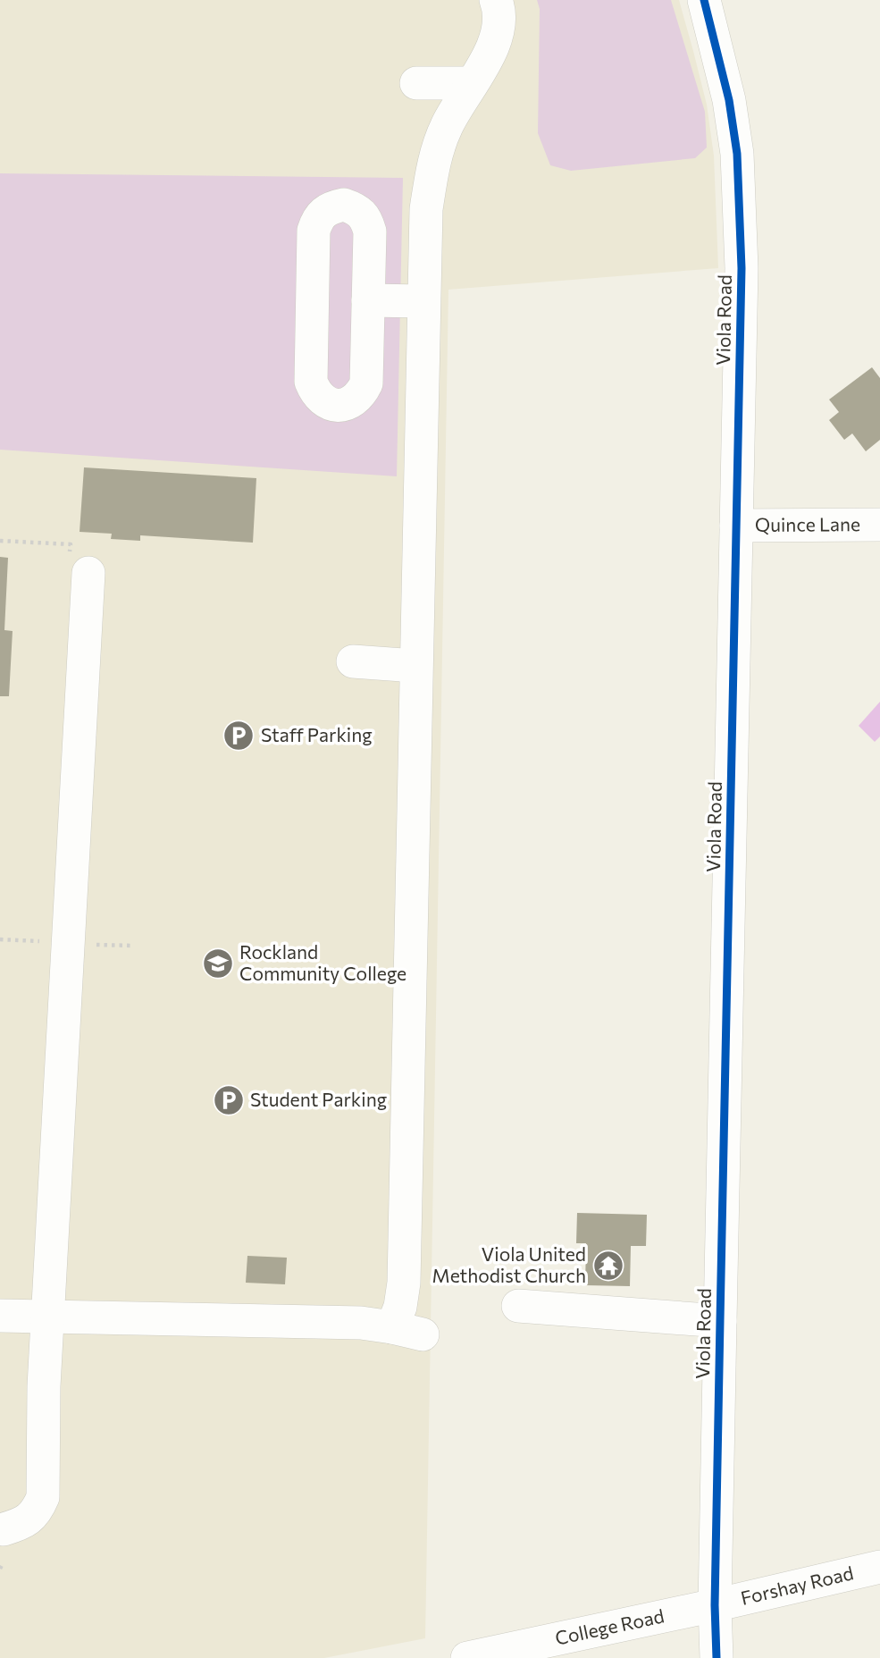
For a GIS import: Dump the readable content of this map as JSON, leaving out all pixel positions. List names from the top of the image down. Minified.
{"streets":{"street":["Viola Road","Quince Lane","Forshay Road","College Road"]},"crossings":[["Viola Road","Quince Lane"],["Viola Road","Forshay Road"],["Viola Road","College Road"],["Forshay Road","College Road"]],"places":{"parking":["Staff Parking","Student Parking"],"school or university":["Rockland Community College"],"temple":["Viola United Methodist Church"]}}
